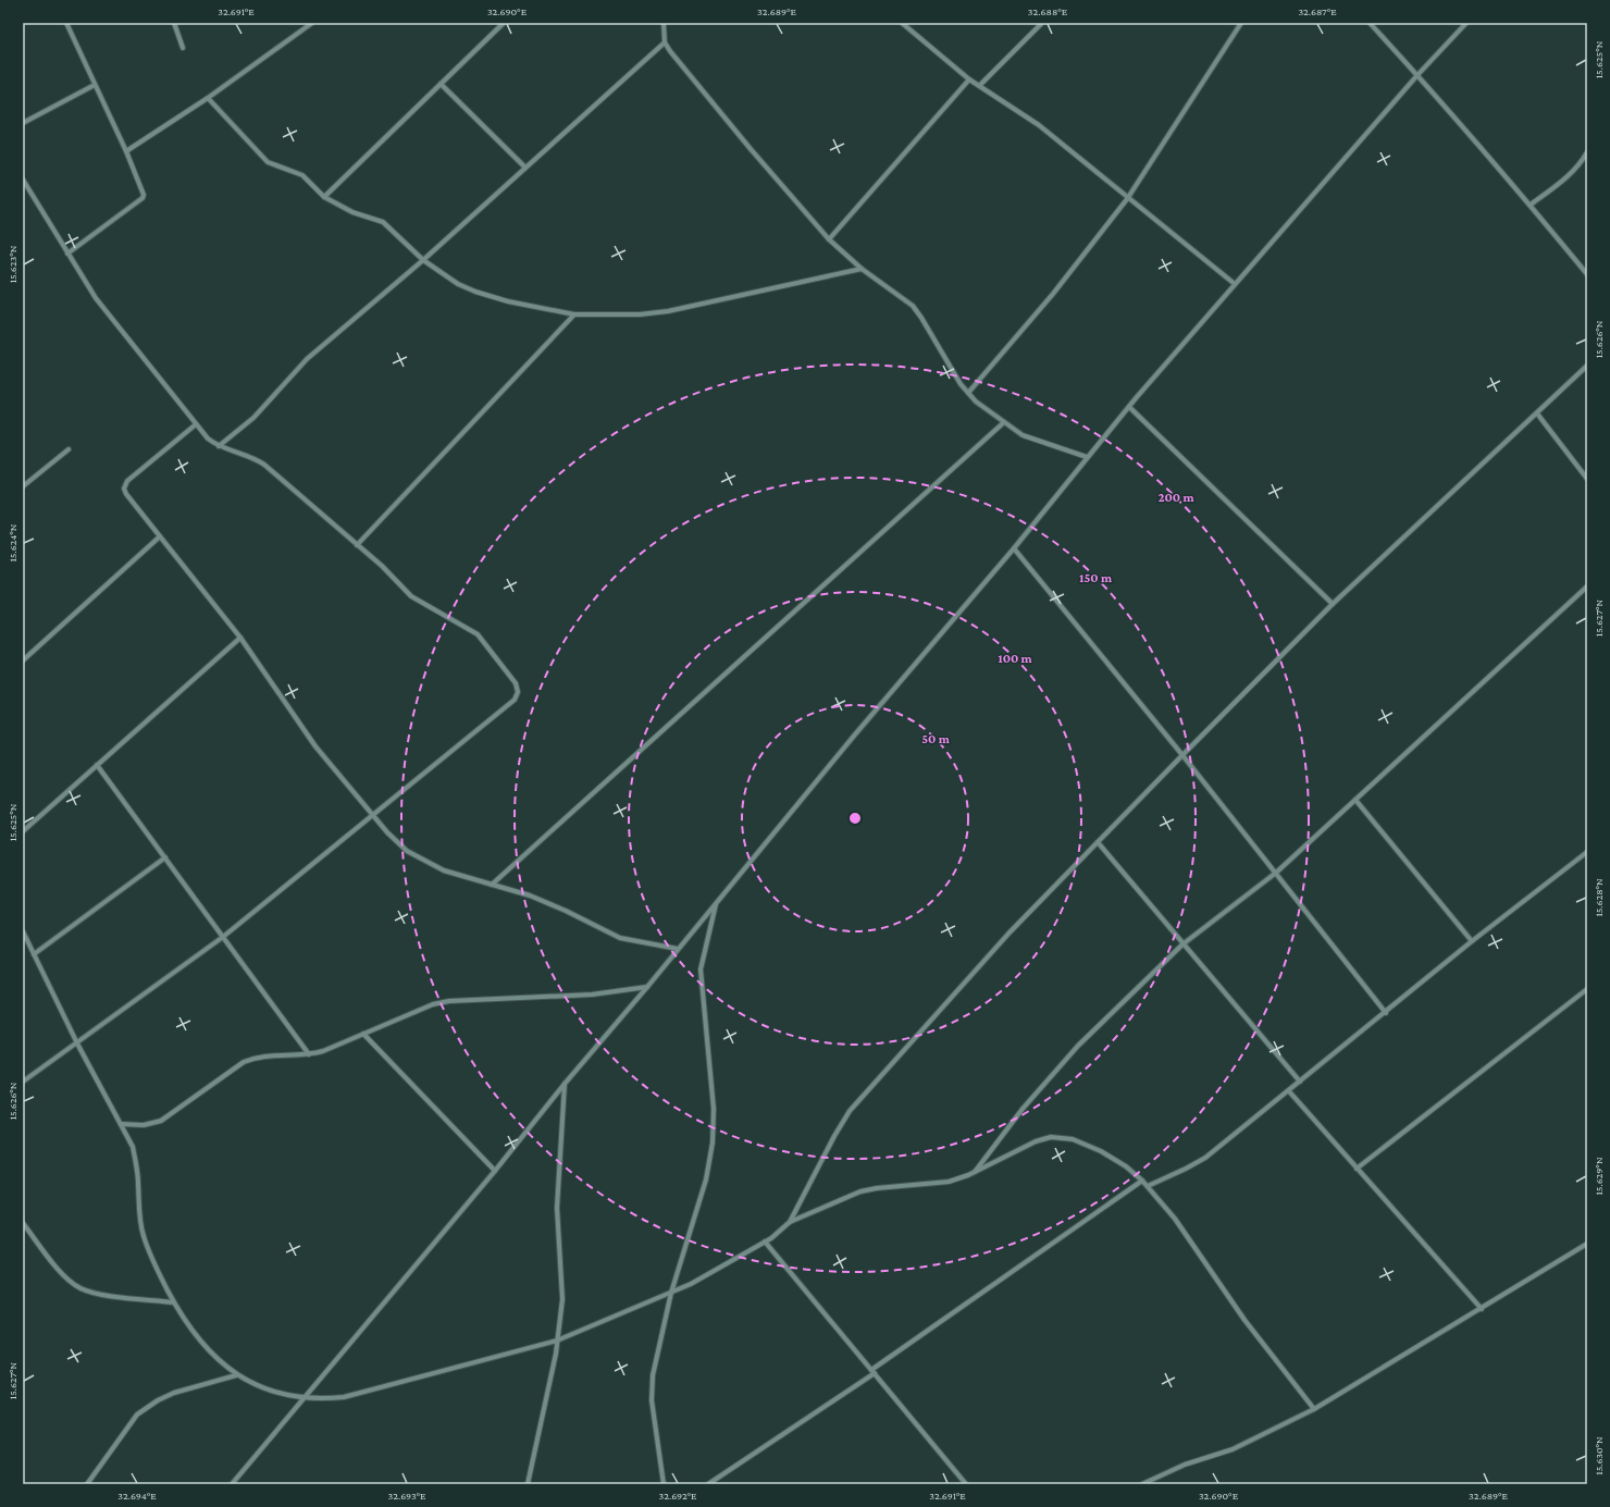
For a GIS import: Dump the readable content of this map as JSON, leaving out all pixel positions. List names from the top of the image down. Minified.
{"coordinates":["32.691°E","32.690°E","32.689°E","32.688°E","32.687°E","15.625°N","15.623°N","15.626°N","15.624°N","15.627°N","15.628°N","15.629°N","15.630°N","32.694°E","32.693°E","32.692°E"],"rings":["200 m","150 m","100 m","50 m"]}
